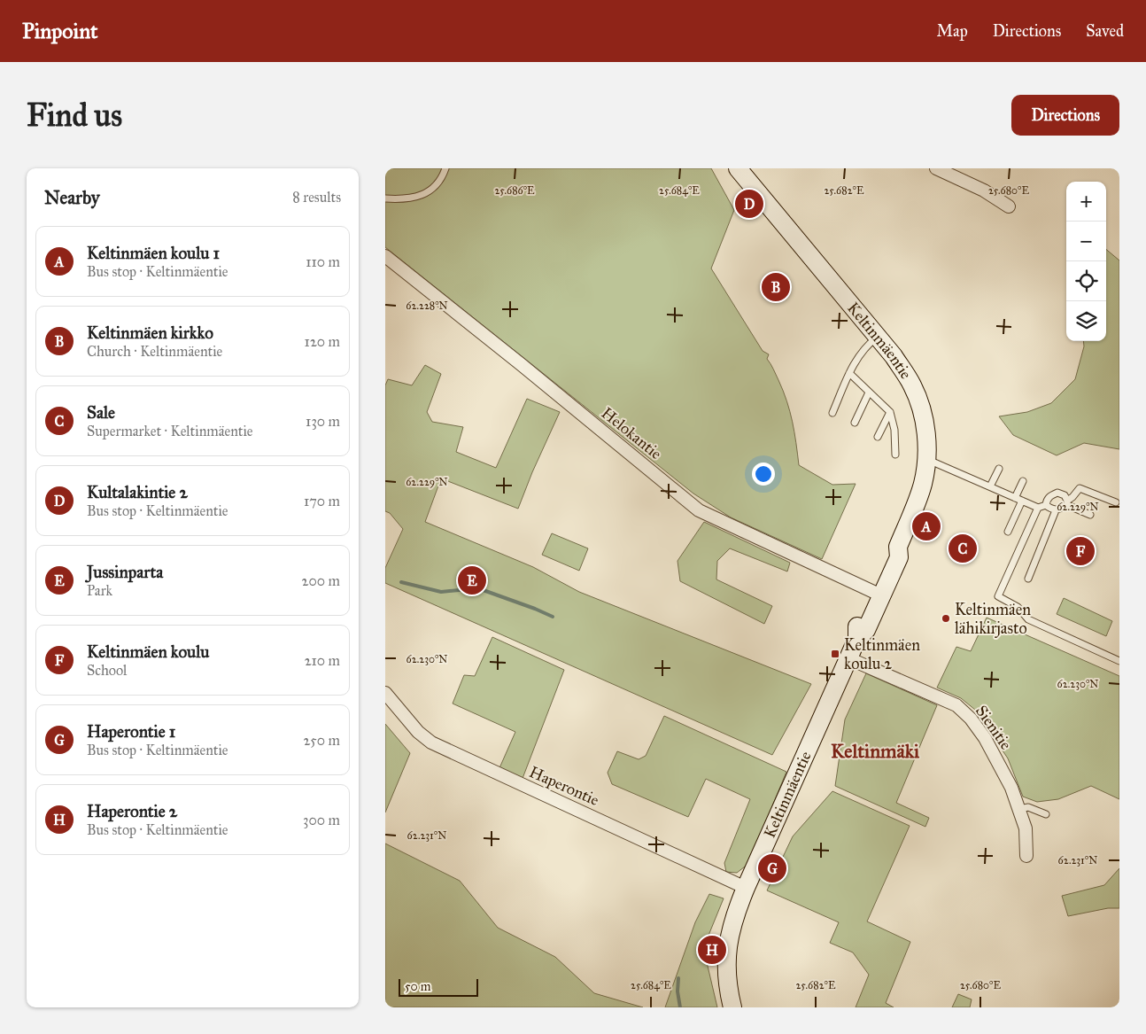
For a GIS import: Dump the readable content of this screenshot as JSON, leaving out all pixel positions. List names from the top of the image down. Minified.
{"streets":{"main road":["Keltinmäentie"],"street":["Helokantie","Sienitie","Haperontie"]},"crossings":[["Keltinmäentie","Helokantie"],["Keltinmäentie","Sienitie"],["Keltinmäentie","Haperontie"]],"districts":["Keltinmäki"],"places":{"other":["Keltinmäen lähikirjasto"],"transit":["Keltinmäen koulu 2"]},"scale_bar":"50 m","page":{"header":"Pinpoint","nav":["Map","Directions","Saved"],"buttons":"Directions","title":"Find us","heading":["Nearby","8 results"],"map_buttons":["+","−"],"pins":["D","B","A","C","F","E","G","H"],"list":[{"mark":"A","name":"Keltinmäen koulu 1","note":"Bus stop · Keltinmäentie","value":"110 m"},{"mark":"B","name":"Keltinmäen kirkko","note":"Church · Keltinmäentie","value":"120 m"},{"mark":"C","name":"Sale","note":"Supermarket · Keltinmäentie","value":"130 m"},{"mark":"D","name":"Kultalakintie 2","note":"Bus stop · Keltinmäentie","value":"170 m"},{"mark":"E","name":"Jussinparta","note":"Park","value":"200 m"},{"mark":"F","name":"Keltinmäen koulu","note":"School","value":"210 m"},{"mark":"G","name":"Haperontie 1","note":"Bus stop · Keltinmäentie","value":"250 m"},{"mark":"H","name":"Haperontie 2","note":"Bus stop · Keltinmäentie","value":"300 m"}],"scale":"50 m"},"coordinates":["25.686°E","25.684°E","25.682°E","25.680°E","62.228°N","62.229°N","62.230°N","62.231°N"]}
